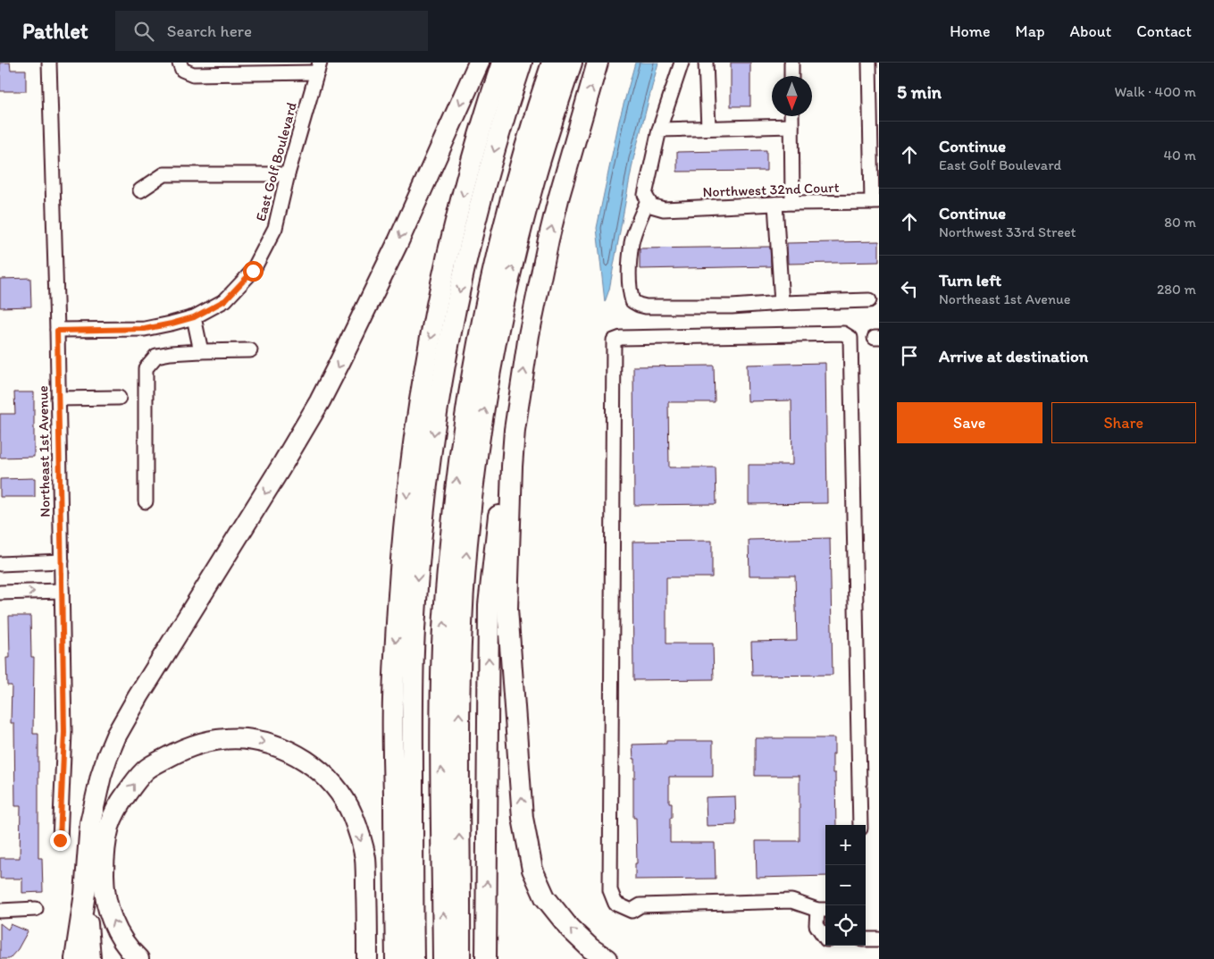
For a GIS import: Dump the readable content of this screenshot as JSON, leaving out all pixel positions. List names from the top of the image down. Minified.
{"streets":{"street":["East Golf Boulevard","Northwest 32nd Court","Northeast 1st Avenue"]},"crossings":[["East Golf Boulevard","Northeast 1st Avenue"]],"north":"bottom","page":{"header":"Pathlet","search":"Search here","nav":["Home","Map","About","Contact"],"heading":["5 min","Walk · 400 m"],"list":[["Continue","East Golf Boulevard","40 m"],["Continue","Northwest 33rd Street","80 m"],["Turn left","Northeast 1st Avenue","280 m"],"Arrive at destination"],"buttons":["Save","Share"],"map_buttons":["+","−"]}}
